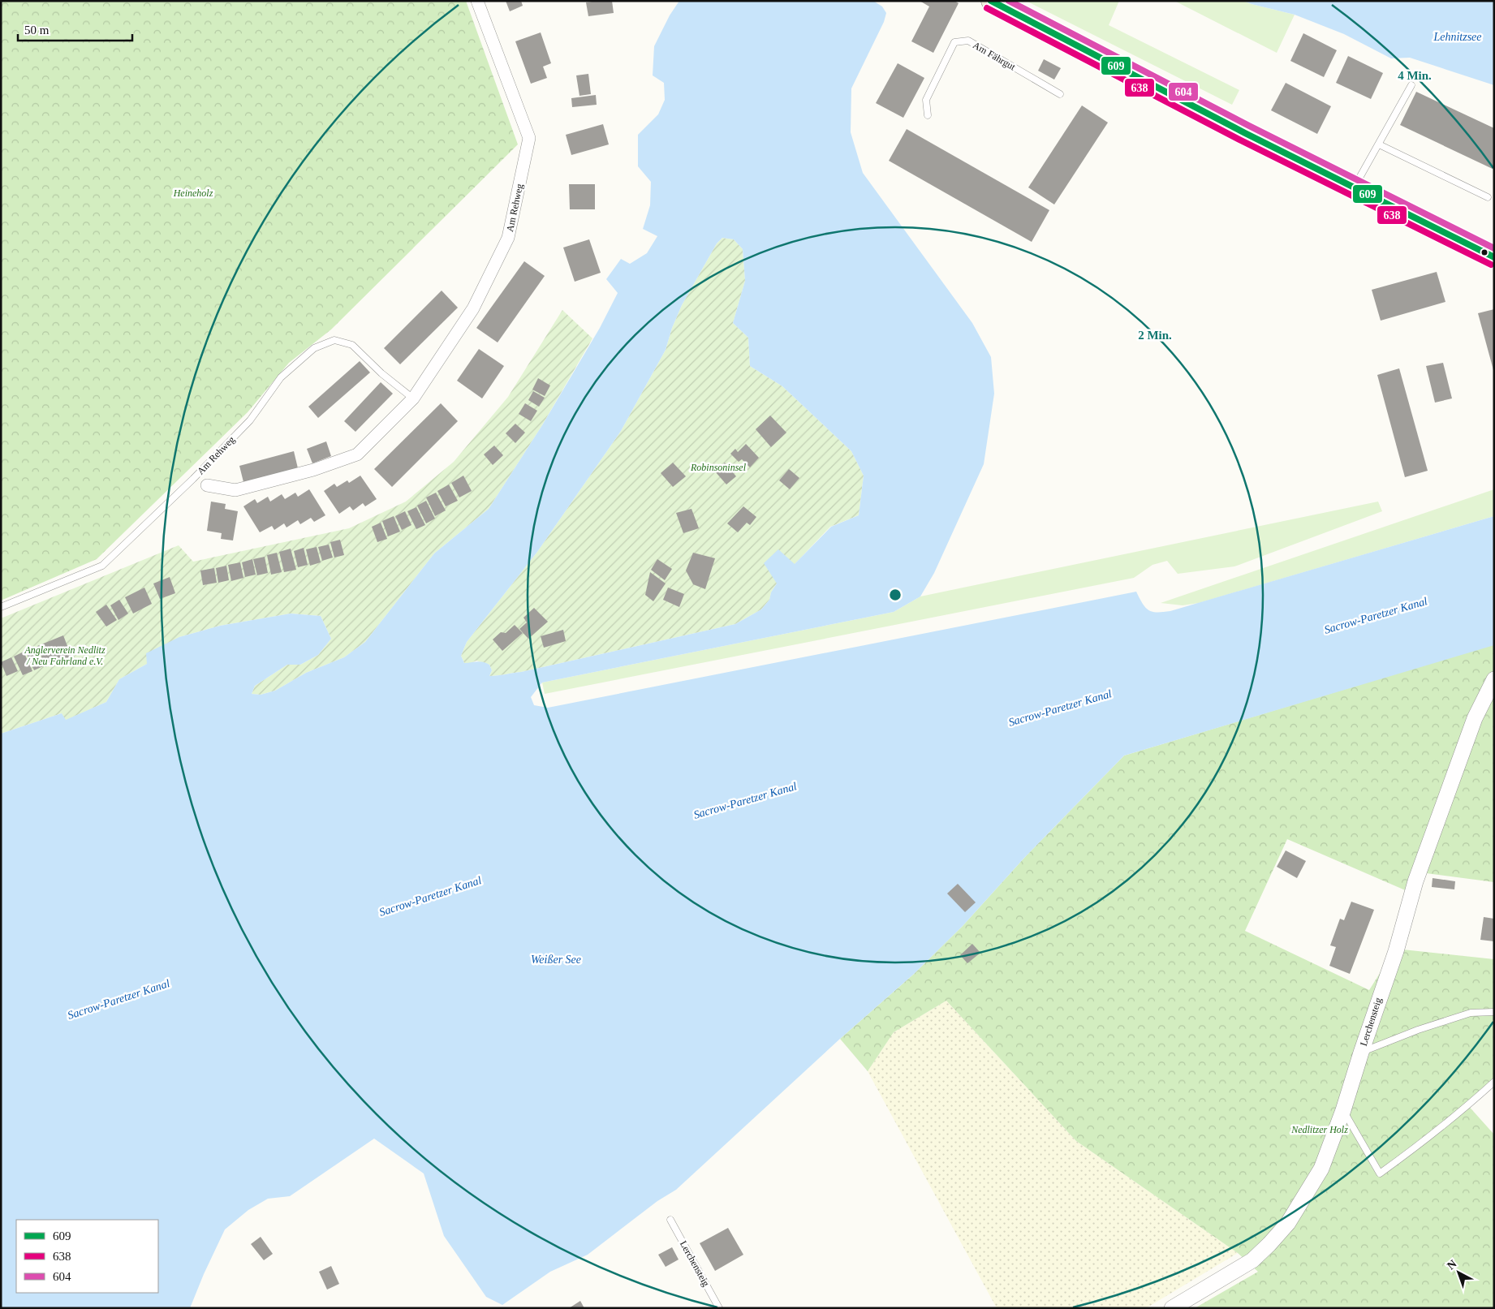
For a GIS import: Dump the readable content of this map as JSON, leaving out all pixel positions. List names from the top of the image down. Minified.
{"streets":{"street":["Am Rehweg","Lerchensteig"],"lane":["Am Fährgut"]},"water":["Lehnitzsee","Sacrow-Paretzer Kanal","Weißer See"],"parks":["Heineholz","Robinsoninsel","Anglerverein Nedlitz / Neu Fahrland e.V.","Nedlitzer Holz"],"lines":["transit line 609","transit line 604","transit line 638"],"legend":["609","638","604"],"scale_bar":"50 m","north":"top left","rings":["4 Min.","2 Min."]}
